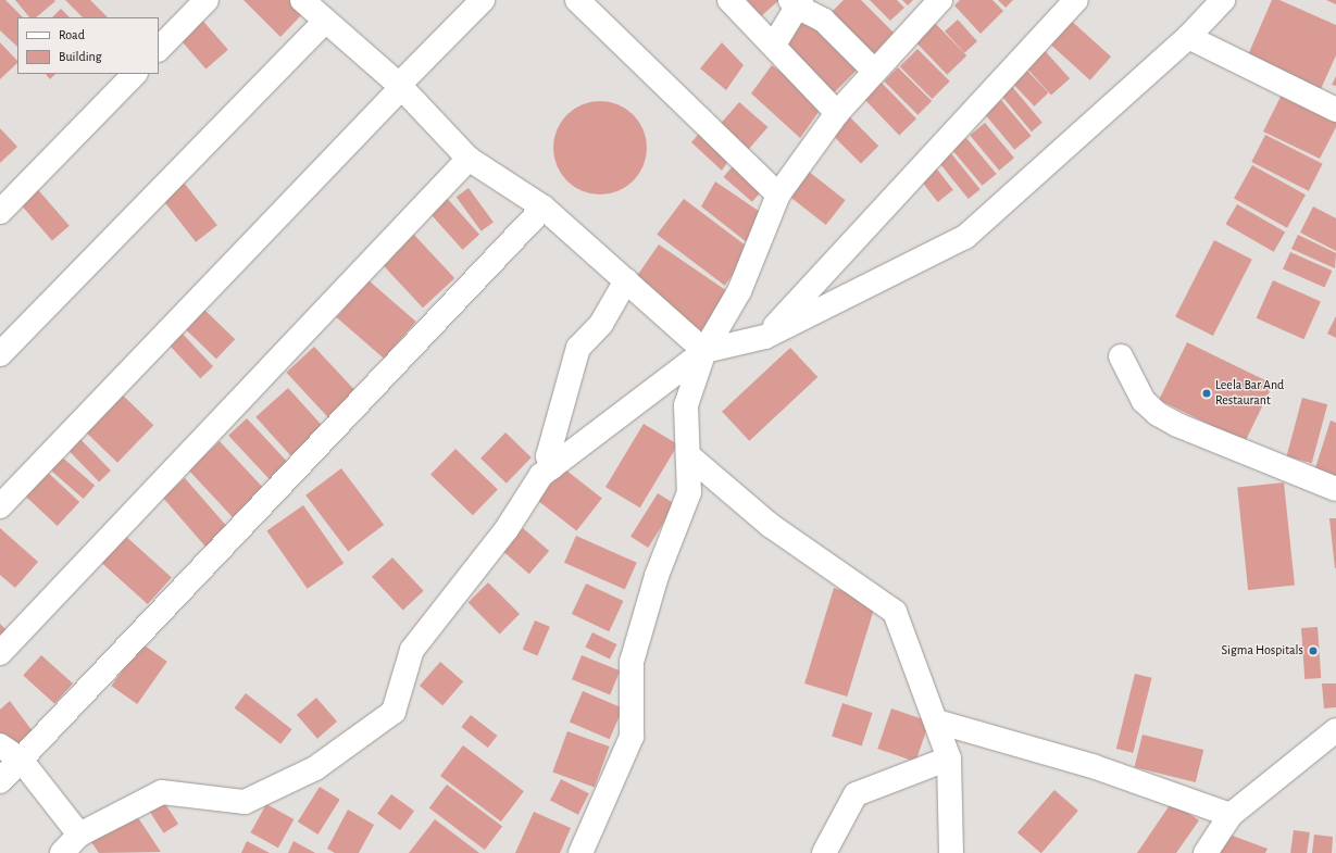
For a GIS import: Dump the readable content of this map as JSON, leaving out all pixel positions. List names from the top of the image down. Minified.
{"places":["Leela Bar And Restaurant","Sigma Hospitals"],"legend":["Road","Building"]}
